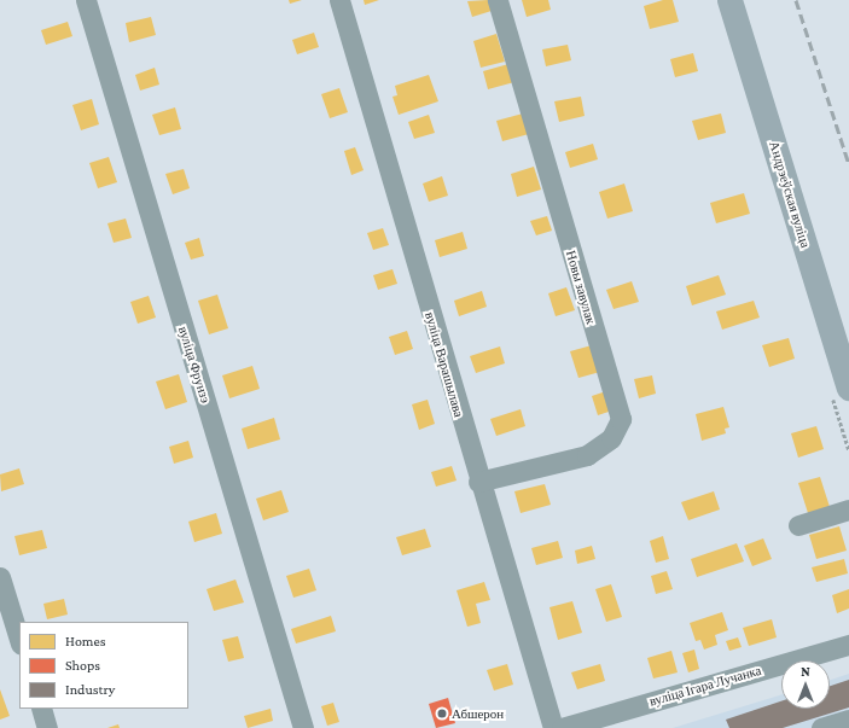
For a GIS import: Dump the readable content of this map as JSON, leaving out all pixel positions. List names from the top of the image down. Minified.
{"streets":{"main road":["Андрэеўская вуліца"],"street":["Новы завулак","вуліца Фрунзэ","вуліца Варашылава","вуліца Ігара Лучанка"]},"crossings":[["Новы завулак","вуліца Варашылава"]],"places":["Абшерон"],"legend":["Homes","Shops","Industry"],"north":"top"}
